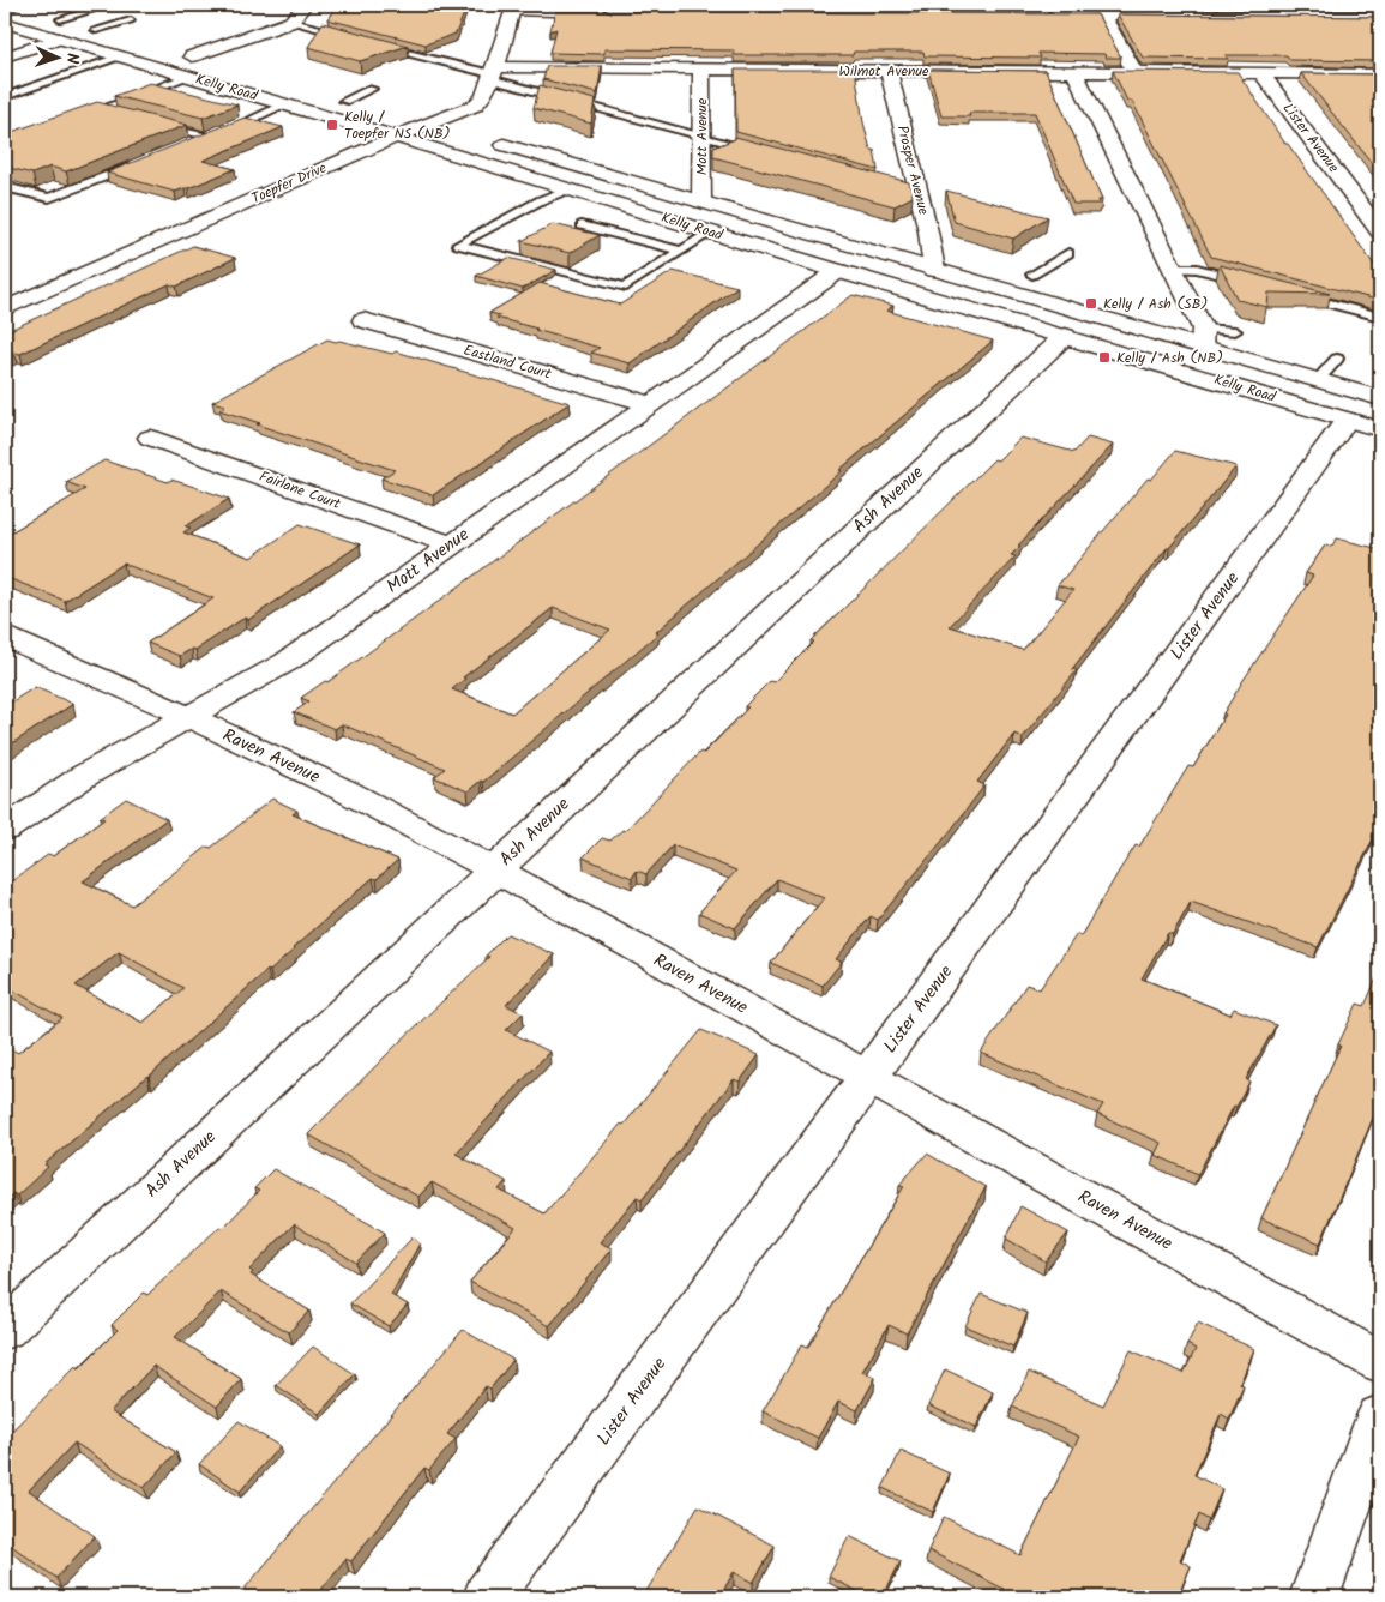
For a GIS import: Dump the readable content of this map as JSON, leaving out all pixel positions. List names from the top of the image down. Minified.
{"streets":{"street":["Wilmot Avenue","Kelly Road","Mott Avenue","Lister Avenue","Prosper Avenue","Toepfer Drive","Eastland Court","Fairlane Court","Ash Avenue","Raven Avenue"]},"crossings":[["Wilmot Avenue","Mott Avenue"],["Wilmot Avenue","Lister Avenue"],["Wilmot Avenue","Prosper Avenue"],["Wilmot Avenue","Toepfer Drive"],["Kelly Road","Mott Avenue"],["Kelly Road","Lister Avenue"],["Kelly Road","Prosper Avenue"],["Kelly Road","Toepfer Drive"],["Kelly Road","Ash Avenue"],["Mott Avenue","Eastland Court"],["Mott Avenue","Fairlane Court"],["Mott Avenue","Raven Avenue"],["Lister Avenue","Raven Avenue"],["Ash Avenue","Raven Avenue"]],"places":{"transit":["Kelly / Toepfer NS (NB)","Kelly / Ash (SB)","Kelly / Ash (NB)"]},"north":"right"}
